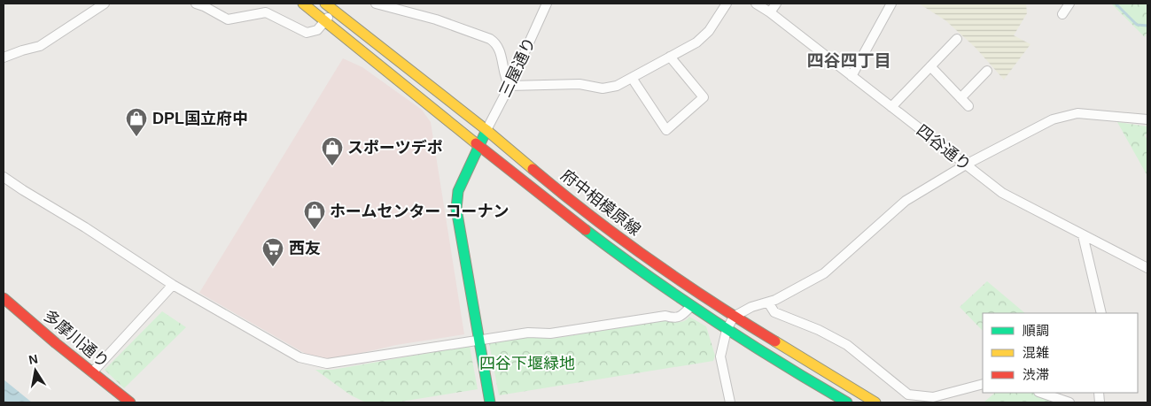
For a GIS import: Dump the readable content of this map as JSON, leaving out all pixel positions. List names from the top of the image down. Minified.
{"streets":{"main road":["府中相模原線","多摩川通り"],"street":["三屋通り","四谷通り"]},"crossings":[["三屋通り","府中相模原線"]],"districts":["四谷四丁目"],"parks":["四谷下堰緑地"],"places":{"shop":["DPL国立府中","スポーツデポ","ホームセンター コーナン"],"supermarket":["西友"]},"legend":["順調","混雑","渋滞"],"north":"top"}
